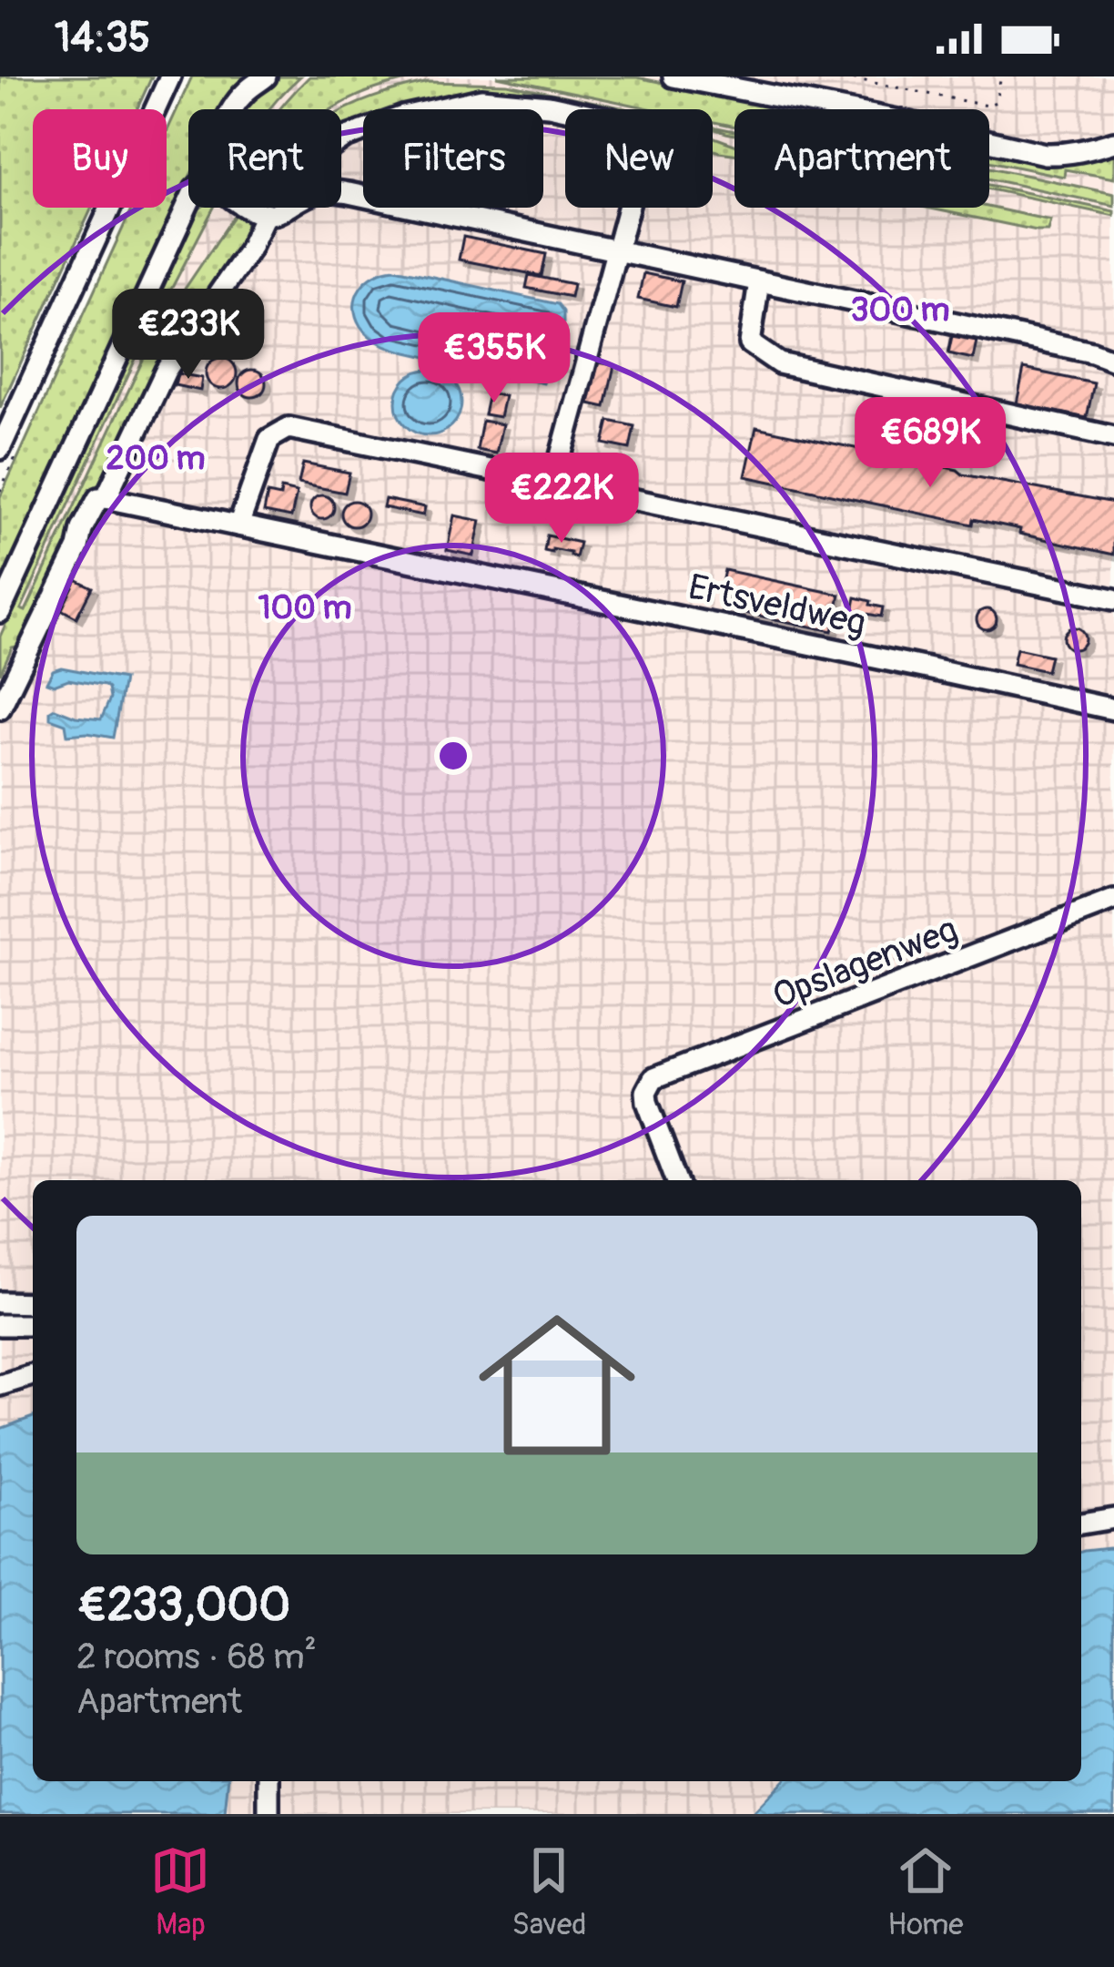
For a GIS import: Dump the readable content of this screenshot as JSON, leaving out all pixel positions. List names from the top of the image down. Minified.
{"streets":{"street":["Ertsveldweg","Opslagenweg"]},"page":{"status":"14:35","chip":["Buy","Rent","Filters","New","Apartment"],"price":["€233K","€355K","€689K","€222K"],"list":[{"name":"€233,000","note":"2 rooms · 68 m² · Apartment"}],"tabs":["Map","Saved","Home"]},"rings":["300 m","200 m","100 m"]}
